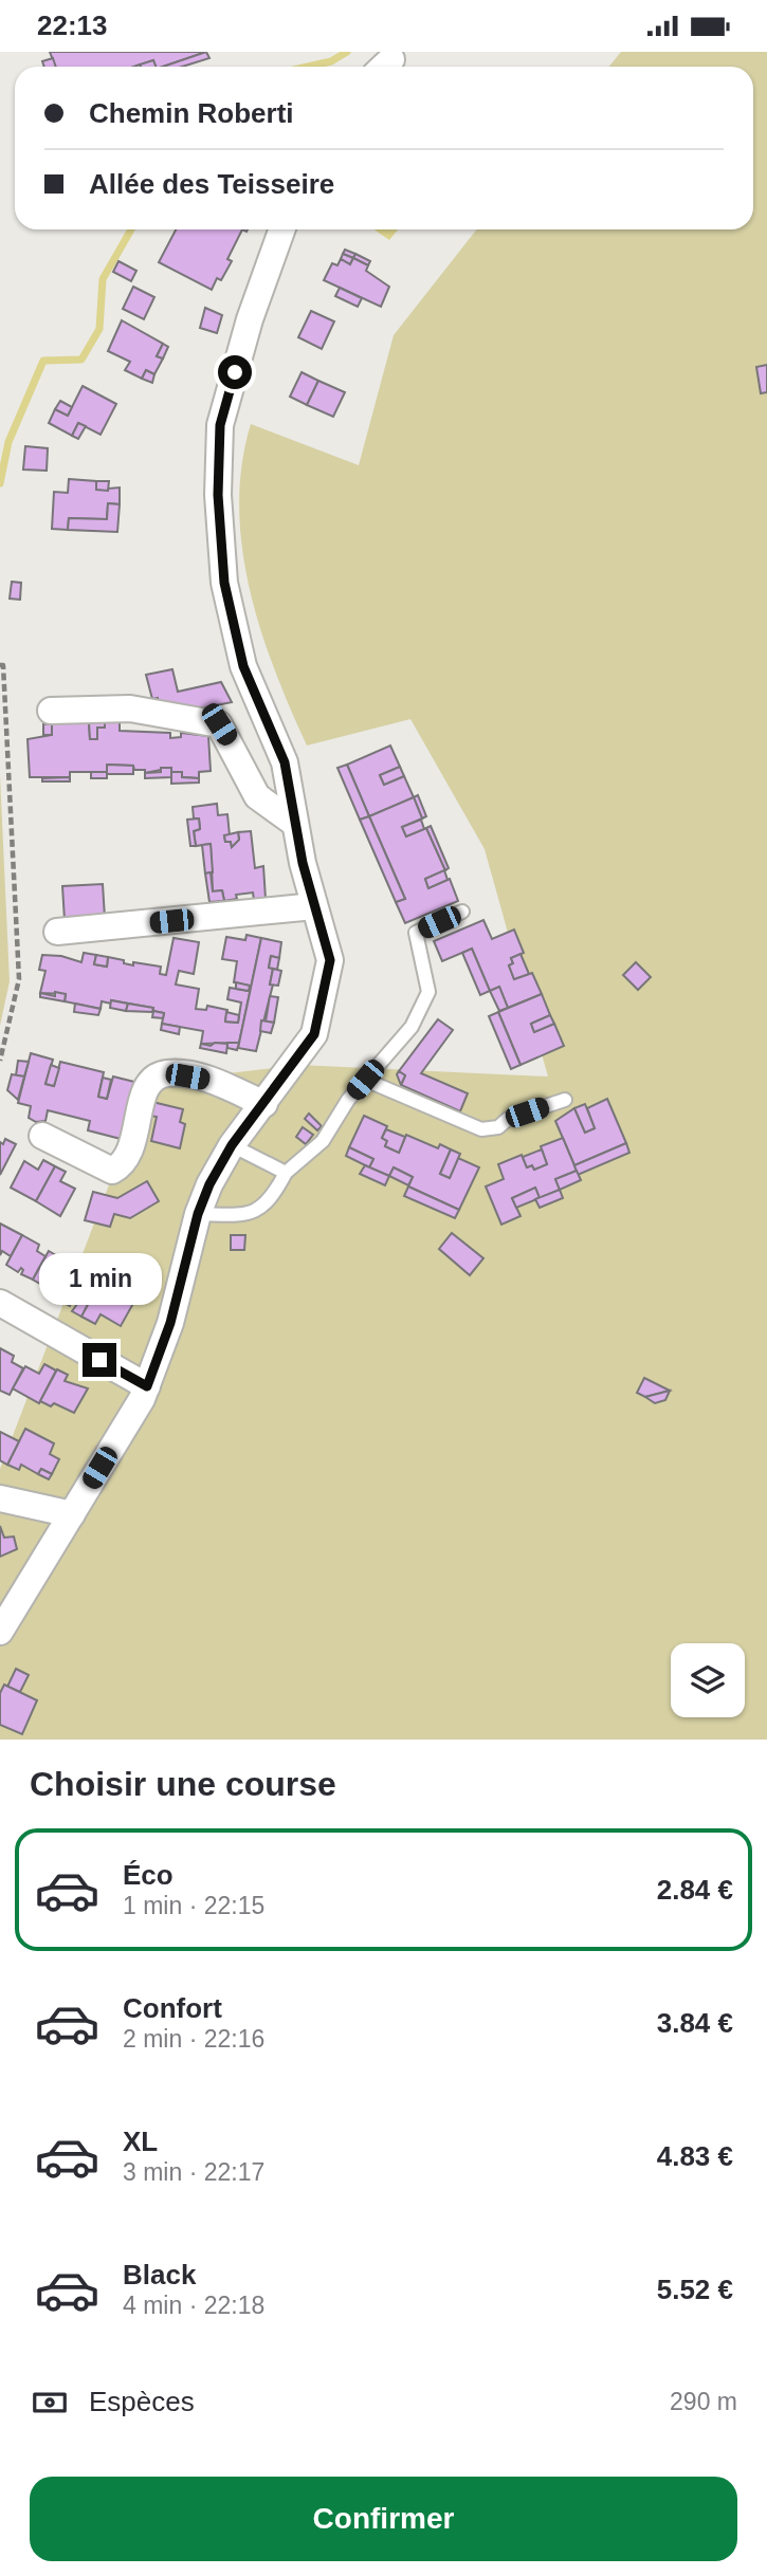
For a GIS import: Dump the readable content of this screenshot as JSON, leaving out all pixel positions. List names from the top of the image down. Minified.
{"page":{"status":"22:13","banner":["Chemin Roberti","Allée des Teisseire"],"bubble":"1 min","heading":"Choisir une course","list":[{"name":"Éco","note":"1 min · 22:15","value":"2.84 €"},{"name":"Confort","note":"2 min · 22:16","value":"3.84 €"},{"name":"XL","note":"3 min · 22:17","value":"4.83 €"},{"name":"Black","note":"4 min · 22:18","value":"5.52 €"}],"pay":["Espèces","290 m"],"buttons":"Confirmer"}}
